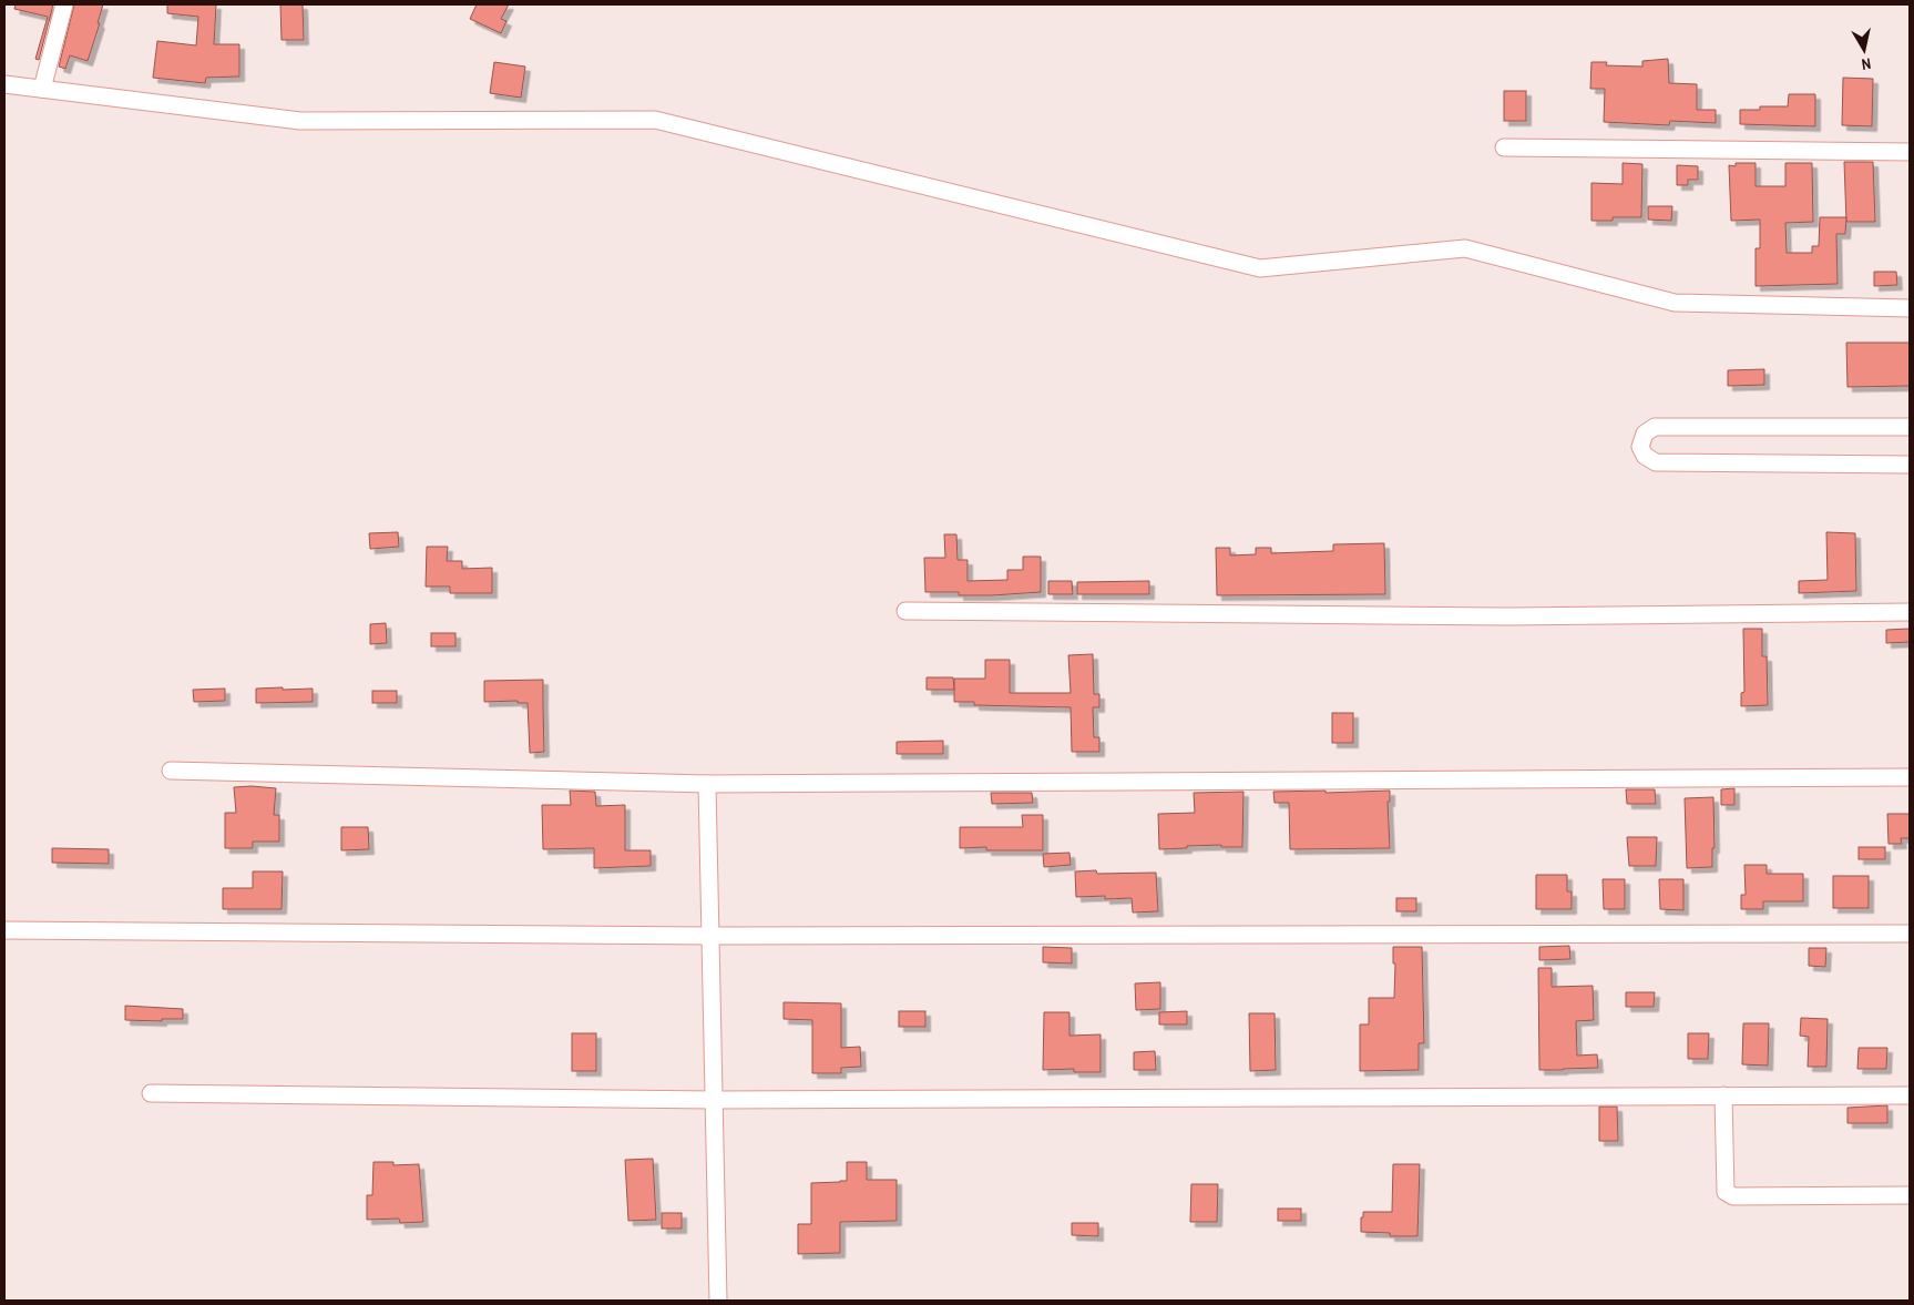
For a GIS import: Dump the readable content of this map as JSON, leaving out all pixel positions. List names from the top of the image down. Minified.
{"north":"bottom"}
